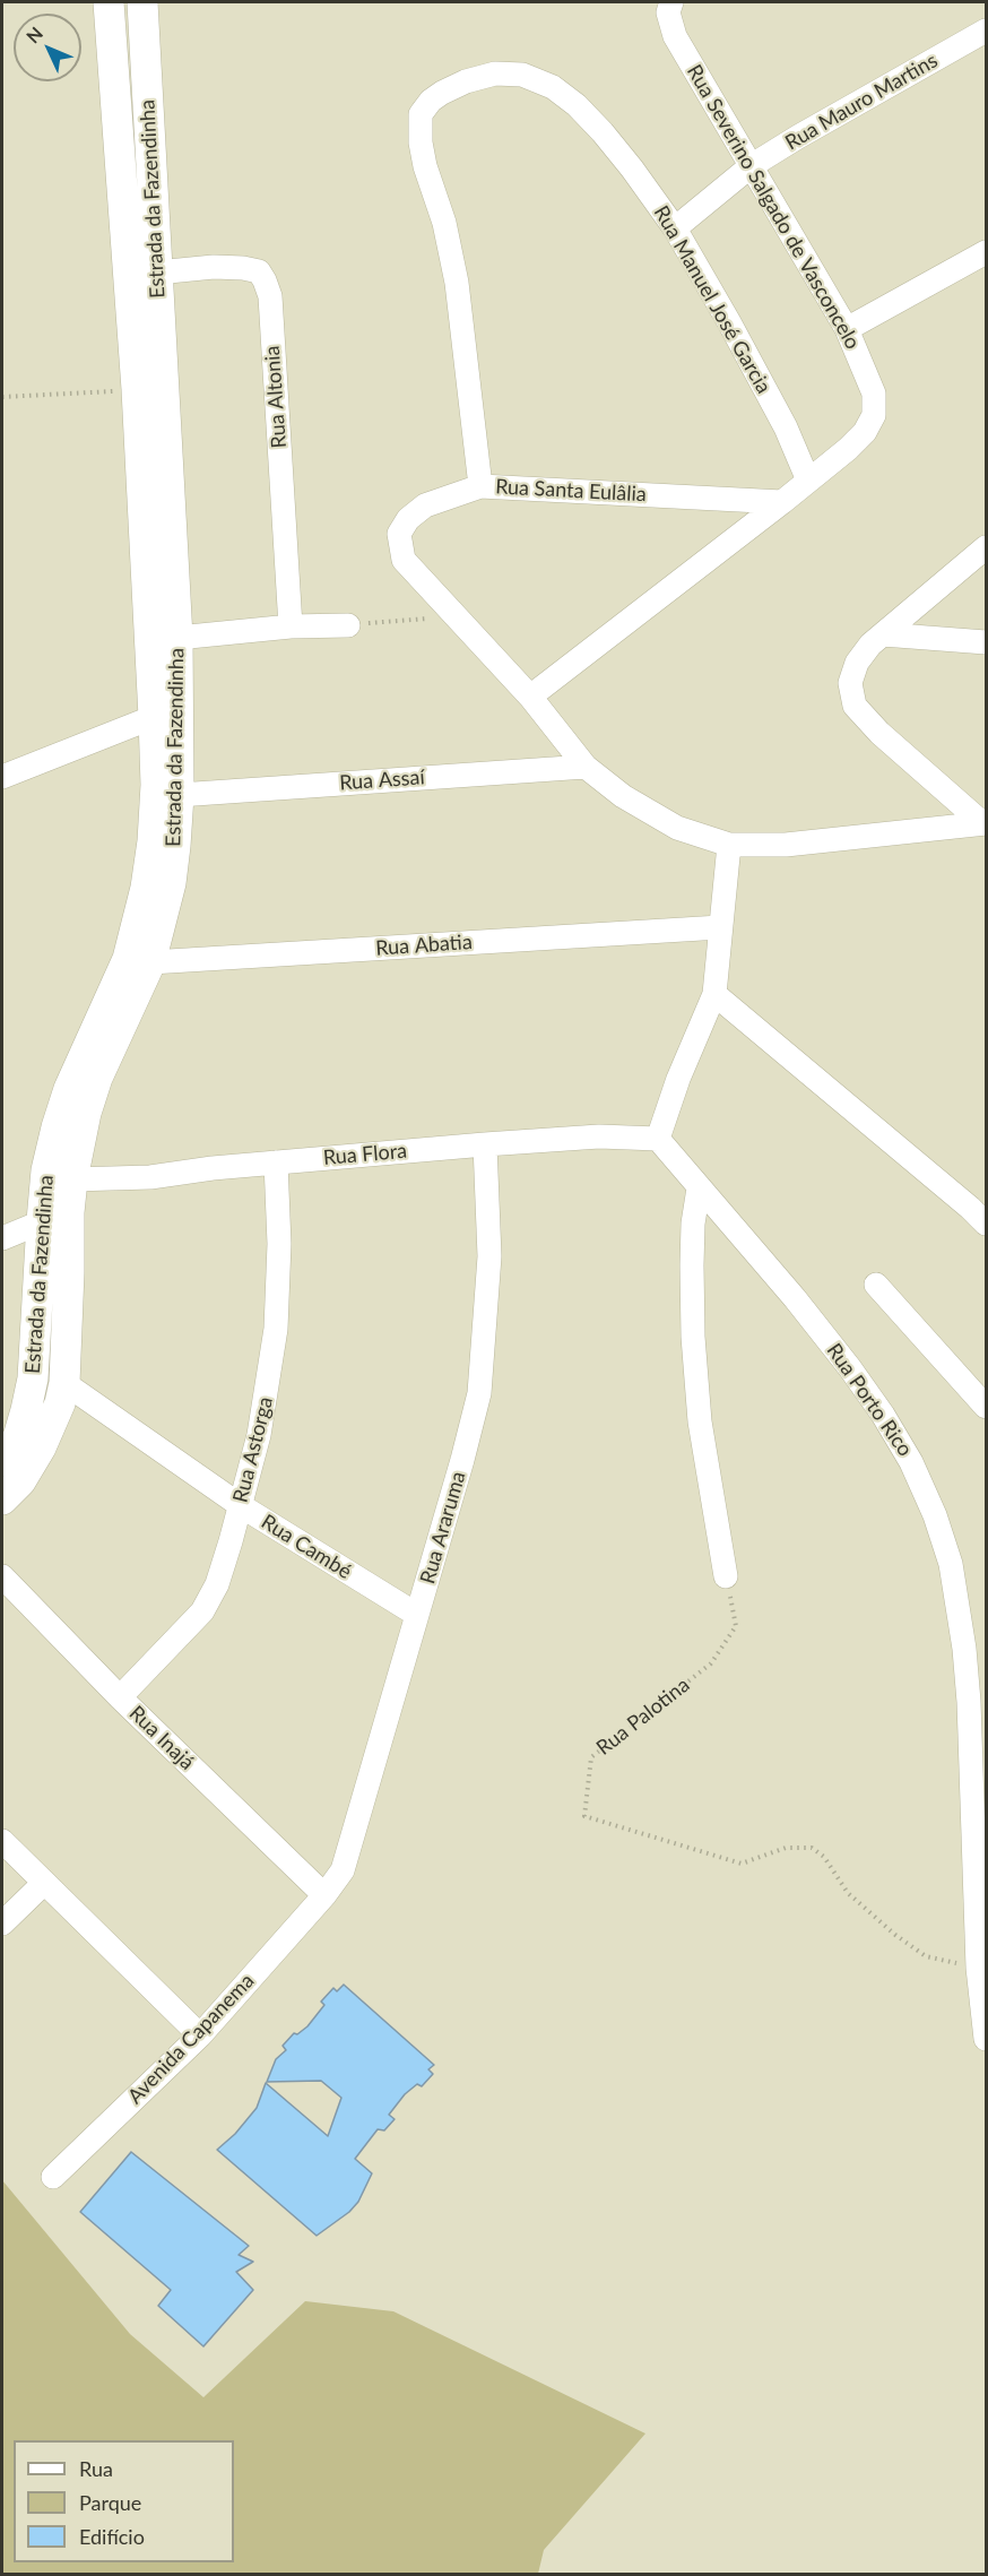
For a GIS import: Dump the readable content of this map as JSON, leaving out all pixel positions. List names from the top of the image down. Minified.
{"streets":{"main road":["Estrada da Fazendinha"],"street":["Rua Mauro Martins","Rua Severino Salgado de Vasconcelo","Rua Manuel José Garcia","Rua Altonia","Rua Santa Eulâlia","Rua Assaí","Rua Abatia","Rua Flora","Rua Porto Rico","Rua Astorga","Rua Araruma","Rua Cambé","Rua Inajá","Avenida Capanema"],"path":["Rua Palotina"]},"crossings":[["Rua Mauro Martins","Rua Severino Salgado de Vasconcelo"],["Rua Mauro Martins","Rua Manuel José Garcia"],["Estrada da Fazendinha","Rua Altonia"],["Estrada da Fazendinha","Rua Assaí"],["Estrada da Fazendinha","Rua Abatia"],["Estrada da Fazendinha","Rua Flora"],["Estrada da Fazendinha","Rua Cambé"],["Rua Severino Salgado de Vasconcelo","Rua Manuel José Garcia"],["Rua Manuel José Garcia","Rua Santa Eulâlia"],["Rua Santa Eulâlia","Rua Assaí"],["Rua Flora","Rua Porto Rico"],["Rua Flora","Rua Astorga"],["Rua Flora","Rua Araruma"],["Rua Porto Rico","Rua Palotina"],["Rua Astorga","Rua Cambé"],["Rua Astorga","Rua Inajá"],["Rua Araruma","Rua Cambé"],["Rua Araruma","Rua Inajá"],["Rua Araruma","Avenida Capanema"],["Rua Inajá","Avenida Capanema"]],"legend":["Rua","Parque","Edifício"],"north":"top left"}
